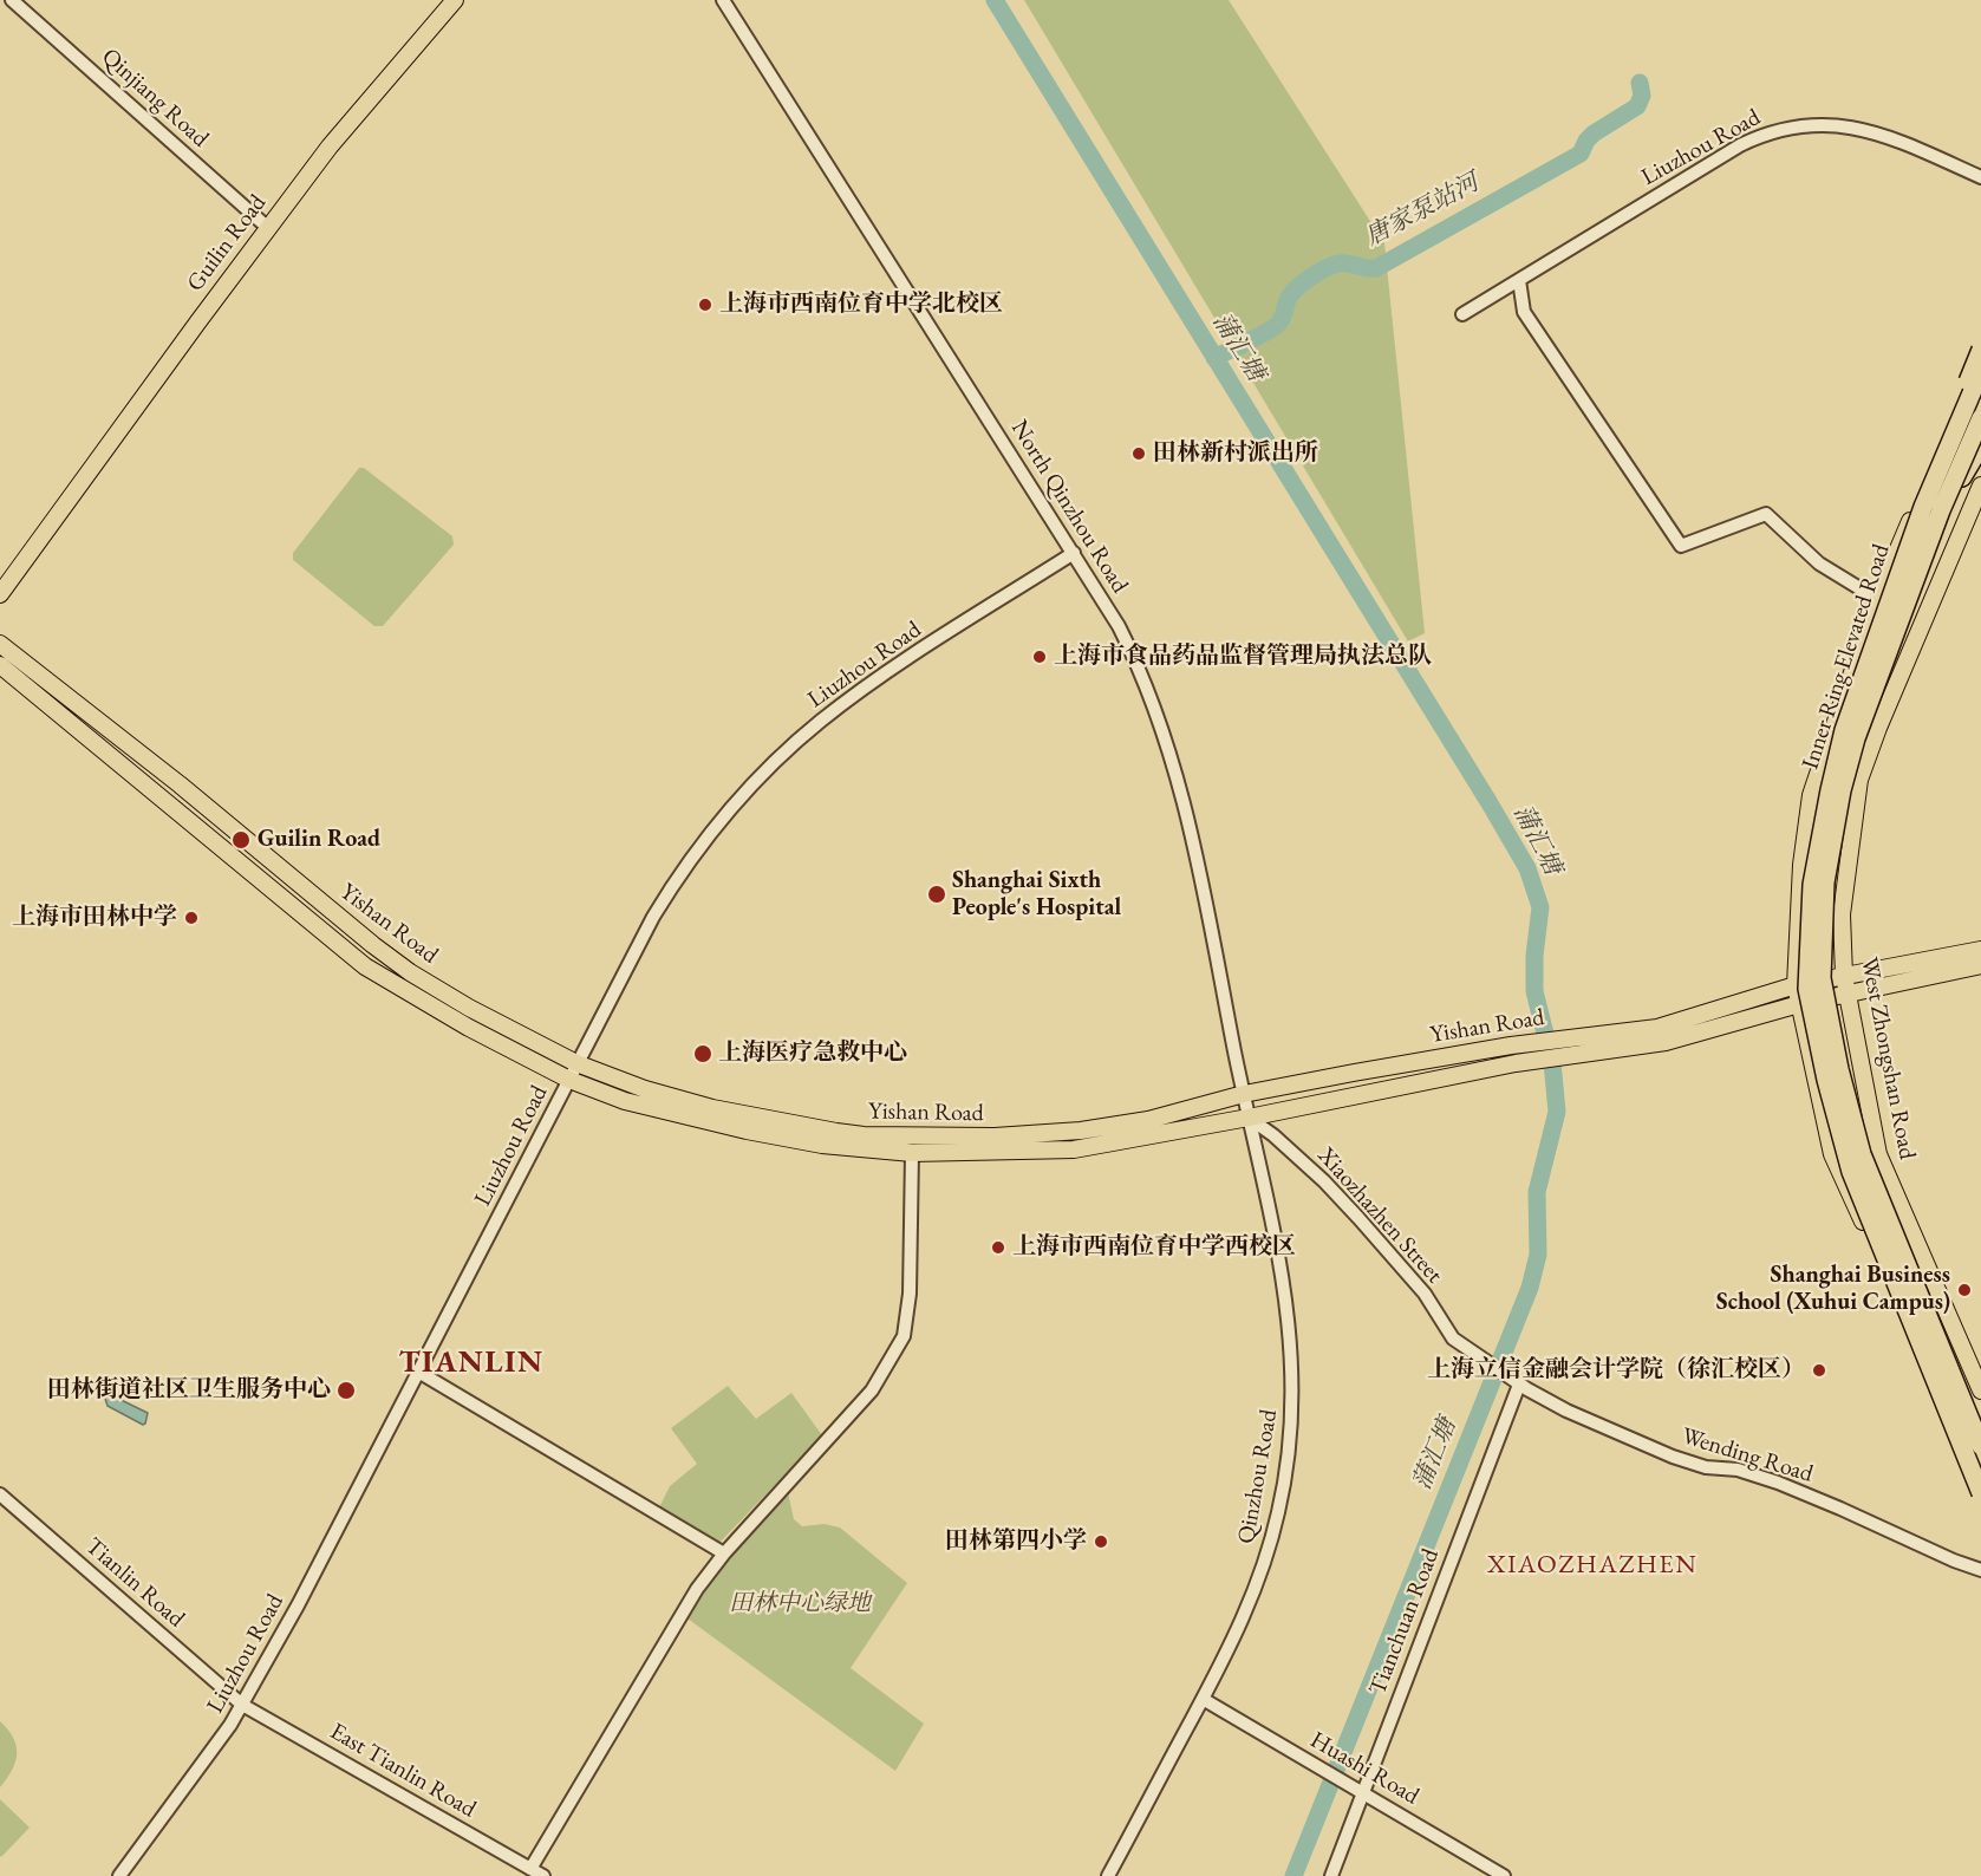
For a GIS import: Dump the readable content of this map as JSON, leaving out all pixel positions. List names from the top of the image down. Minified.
{"streets":{"highway":["Inner Ring Elevated Road"],"main road":["Guilin Road","Yishan Road","West Zhongshan Road"],"street":["Qinjiang Road","Liuzhou Road","North Qinzhou Road","Xiaozhazhen Street","Wending Road","Qinzhou Road","Tianlin Road","Tianchuan Road","Huashi Road","East Tianlin Road"]},"crossings":[["Qinjiang Road","Guilin Road"],["Liuzhou Road","North Qinzhou Road"],["Liuzhou Road","Yishan Road"],["Liuzhou Road","Tianlin Road"],["Liuzhou Road","East Tianlin Road"],["North Qinzhou Road","Yishan Road"],["North Qinzhou Road","Qinzhou Road"],["Yishan Road","West Zhongshan Road"],["Yishan Road","Xiaozhazhen Street"],["Yishan Road","Qinzhou Road"],["Xiaozhazhen Street","Wending Road"],["Xiaozhazhen Street","Qinzhou Road"],["Wending Road","Tianchuan Road"],["Qinzhou Road","Huashi Road"],["Tianlin Road","East Tianlin Road"],["Tianchuan Road","Huashi Road"]],"districts":["TIANLIN","XIAOZHAZHEN"],"water":["唐家泵站河","蒲汇塘"],"parks":["田林中心绿地"],"places":["上海市西南位育中学北校区","田林新村派出所","上海市食品药品监督管理局执法总队","Guilin Road","Shanghai Sixth People's Hospital","上海市田林中学","上海医疗急救中心","上海市西南位育中学西校区","Shanghai Business School (Xuhui Campus)","上海立信金融会计学院（徐汇校区）","田林街道社区卫生服务中心","田林第四小学"]}
